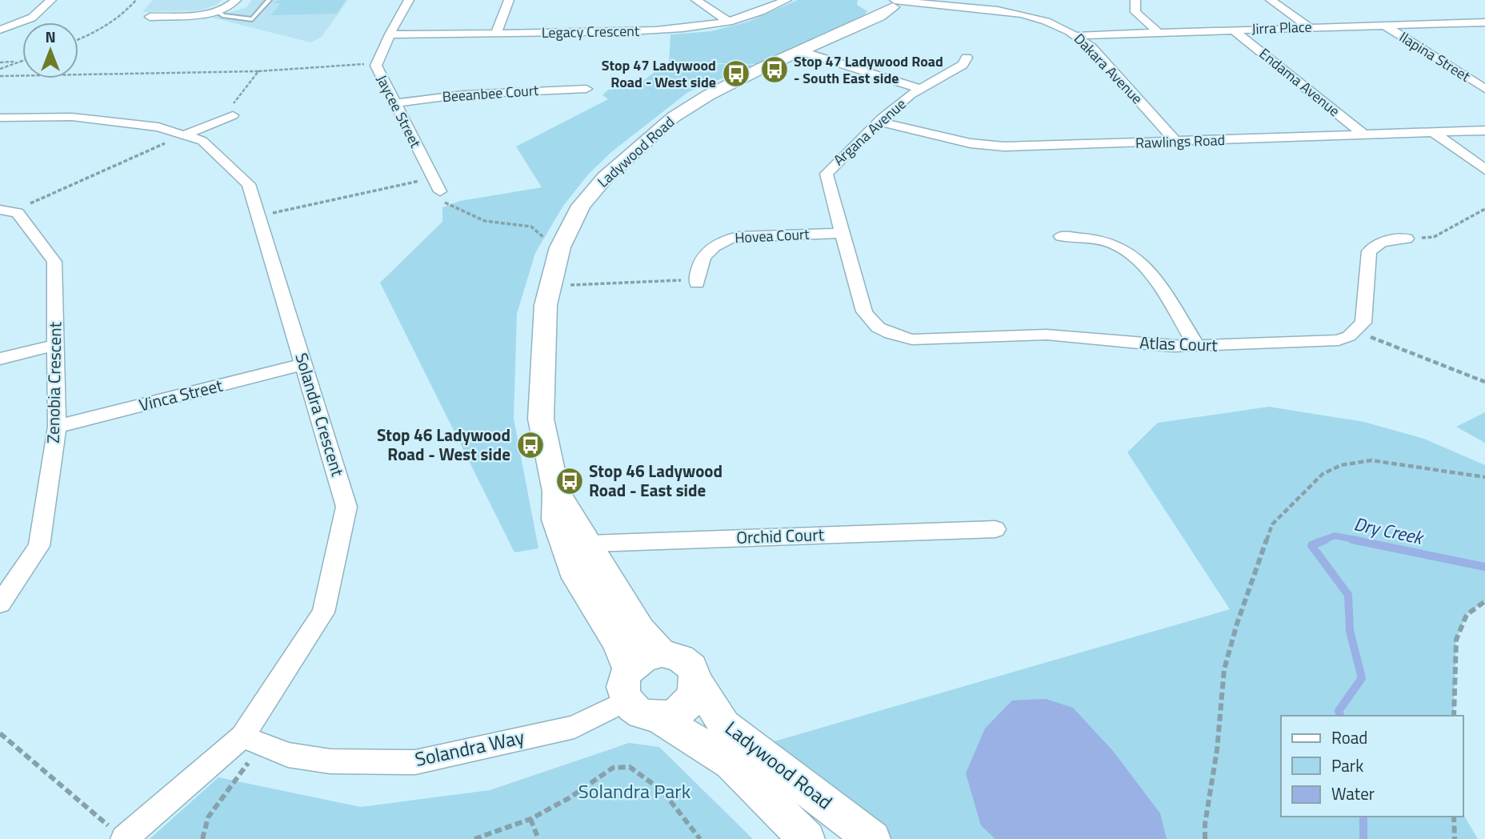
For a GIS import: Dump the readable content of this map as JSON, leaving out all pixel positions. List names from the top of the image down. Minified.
{"streets":{"street":["Jirra Place","Legacy Crescent","Ilapina Street","Dakara Avenue","Endama Avenue","Beeanbee Court","Jaycee Street","Argana Avenue","Rawlings Road","Ladywood Road","Hovea Court","Atlas Court","Zenobia Crescent","Vinca Street","Solandra Crescent","Orchid Court","Solandra Way"]},"crossings":[["Jirra Place","Ilapina Street"],["Jirra Place","Dakara Avenue"],["Jirra Place","Endama Avenue"],["Legacy Crescent","Jaycee Street"],["Dakara Avenue","Rawlings Road"],["Dakara Avenue","Ladywood Road"],["Endama Avenue","Rawlings Road"],["Beeanbee Court","Jaycee Street"],["Argana Avenue","Rawlings Road"],["Argana Avenue","Hovea Court"],["Argana Avenue","Atlas Court"],["Ladywood Road","Orchid Court"],["Ladywood Road","Solandra Way"],["Zenobia Crescent","Vinca Street"],["Vinca Street","Solandra Crescent"],["Solandra Crescent","Solandra Way"]],"water":["Dry Creek"],"parks":["Solandra Park"],"places":{"bus stop":["Stop 47 Ladywood Road - South East side","Stop 47 Ladywood Road - West side","Stop 46 Ladywood Road - West side","Stop 46 Ladywood Road - East side"]},"legend":["Road","Park","Water"],"north":"top"}
